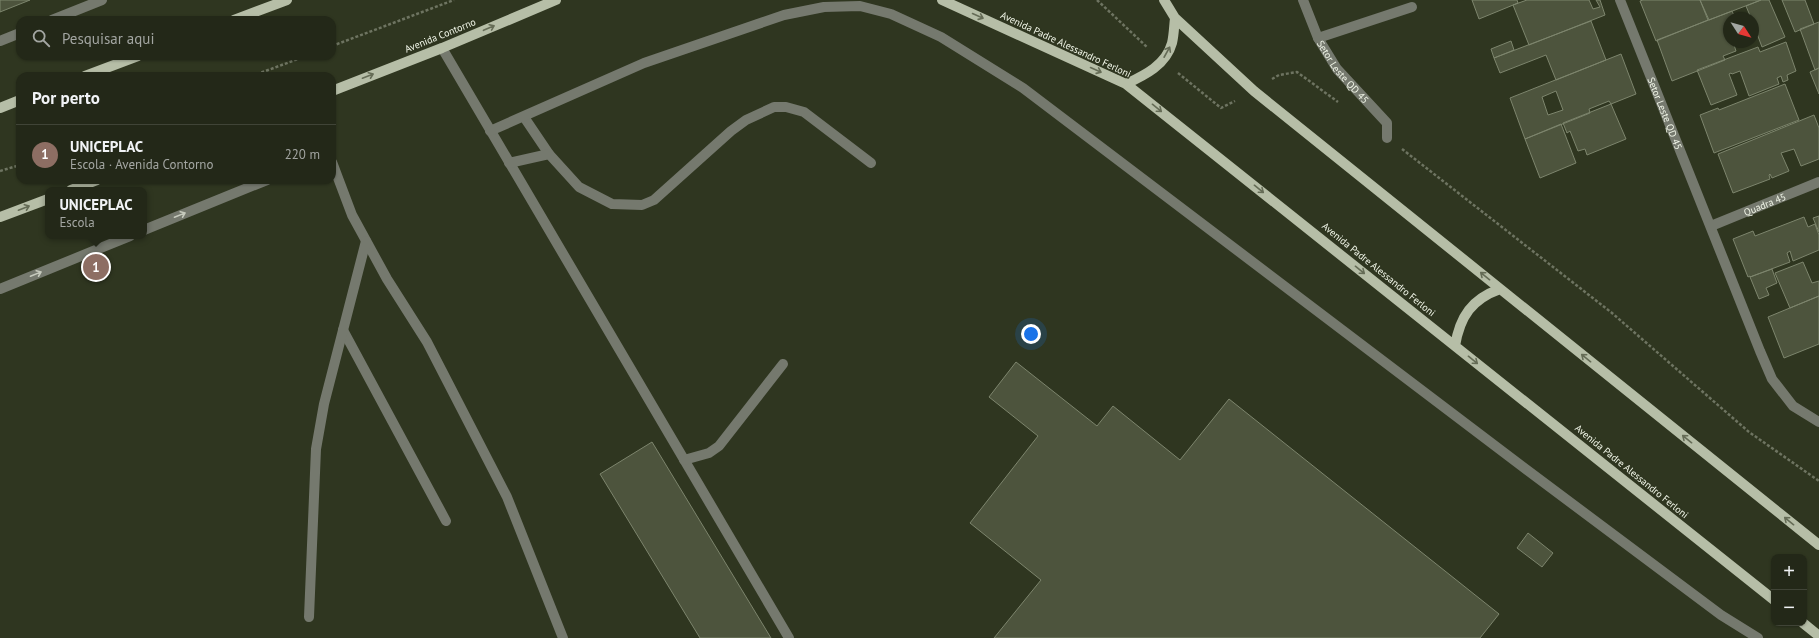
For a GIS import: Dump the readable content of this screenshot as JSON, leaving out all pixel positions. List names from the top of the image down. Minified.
{"streets":{"main road":["Avenida Contorno","Avenida Padre Alessandro Ferloni"],"street":["Setor Leste QD 45","Quadra 45"]},"crossings":[["Setor Leste QD 45","Quadra 45"]],"one_way":["Avenida Contorno"],"north":"bottom right","page":{"search":"Pesquisar aqui","heading":"Por perto","list":[{"mark":"1","name":"UNICEPLAC","note":"Escola · Avenida Contorno","value":"220 m"}],"popup":["UNICEPLAC","Escola"],"pins":"1","map_buttons":["+","−"]}}
